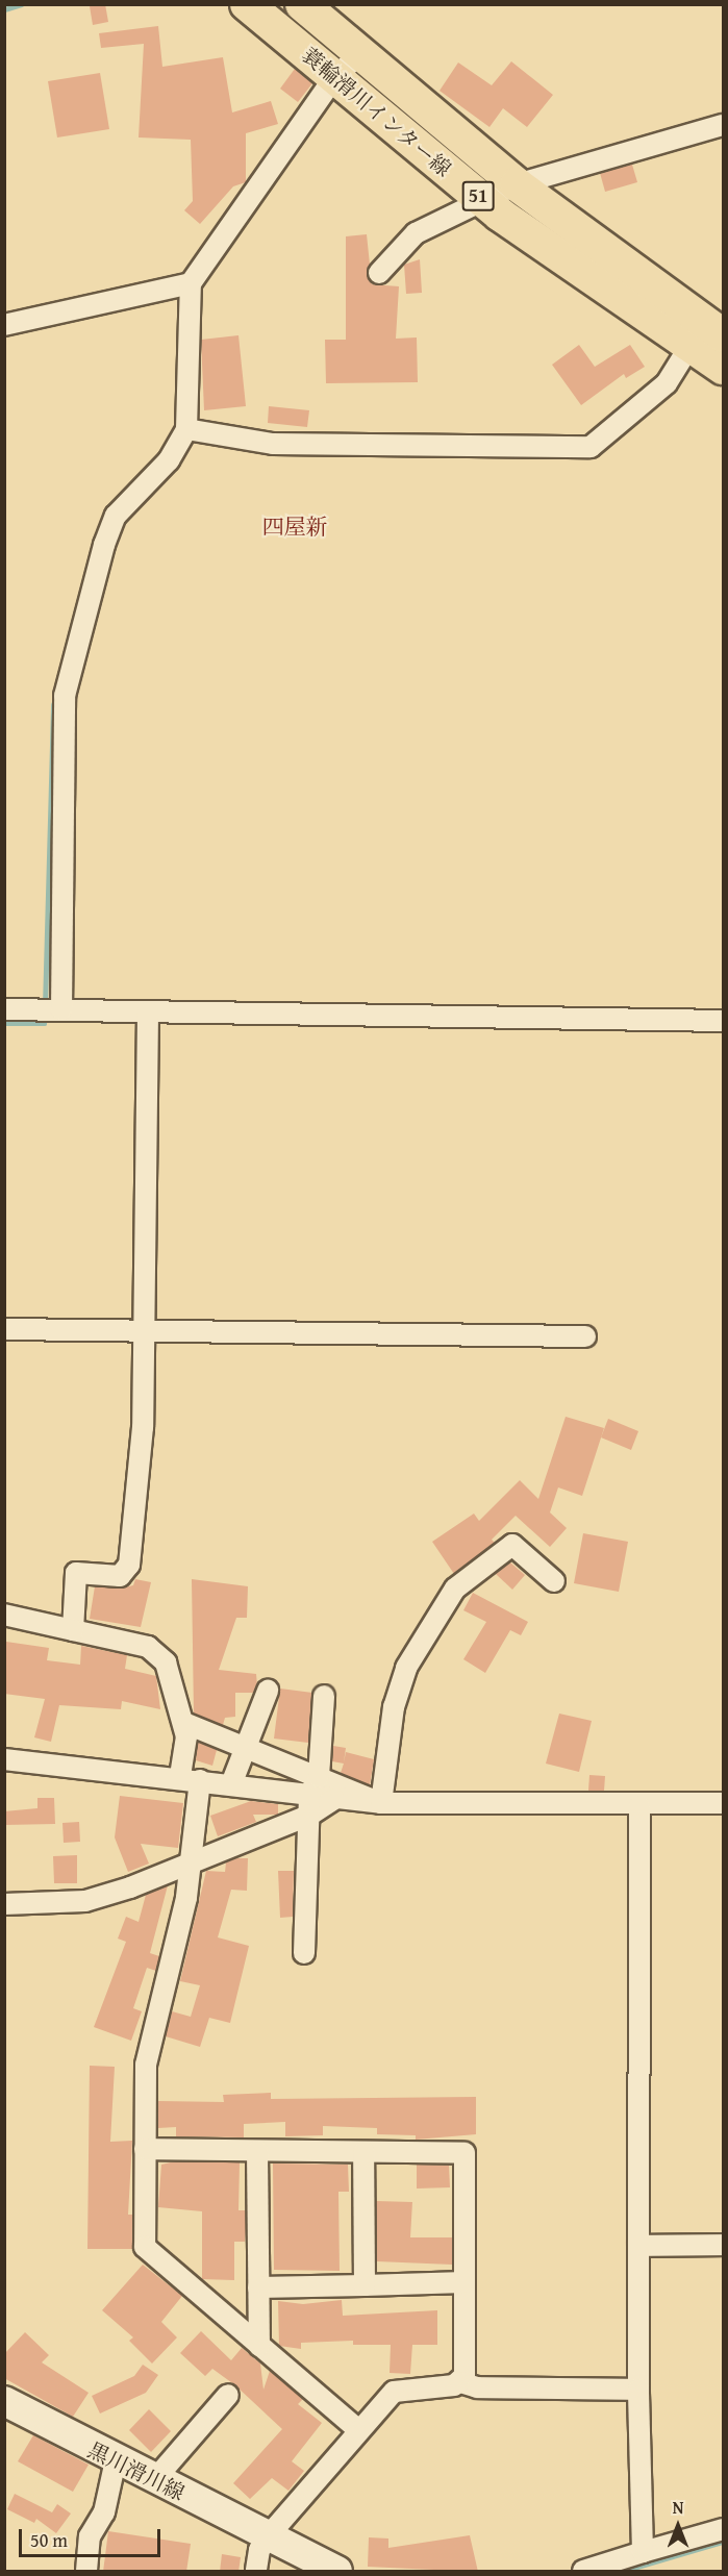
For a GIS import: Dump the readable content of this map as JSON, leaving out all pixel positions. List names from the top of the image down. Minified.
{"streets":{"main road":["蓑輪滑川インター線","51","黒川滑川線"]},"districts":["四屋新"],"scale_bar":"50 m","north":"top"}
